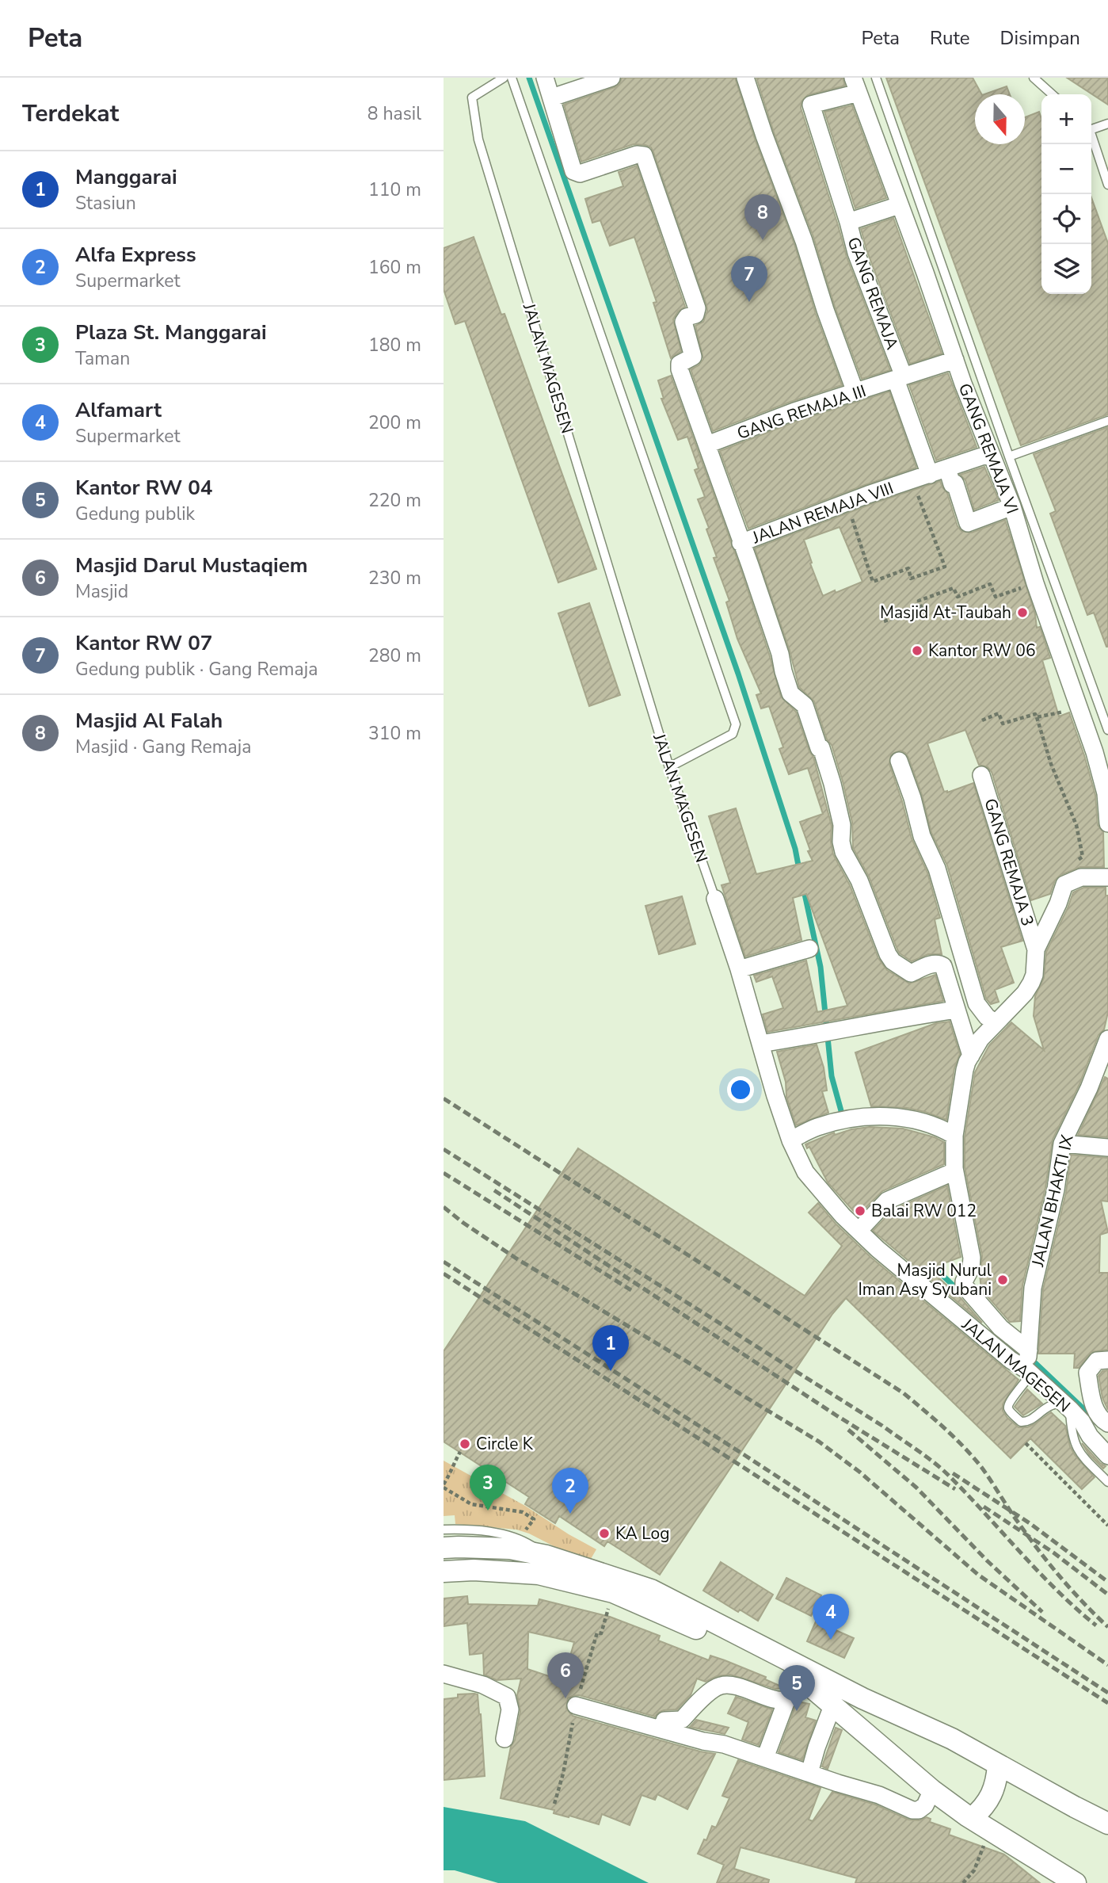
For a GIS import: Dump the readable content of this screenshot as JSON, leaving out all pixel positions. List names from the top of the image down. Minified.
{"streets":{"street":["GANG REMAJA","JALAN MAGESEN","GANG REMAJA III","GANG REMAJA VI","JALAN REMAJA VIII","GANG REMAJA 3","JALAN BHAKTI IX"]},"crossings":[["GANG REMAJA","GANG REMAJA III"],["GANG REMAJA","GANG REMAJA VI"],["GANG REMAJA","JALAN REMAJA VIII"],["JALAN MAGESEN","JALAN BHAKTI IX"],["GANG REMAJA III","GANG REMAJA VI"],["GANG REMAJA VI","JALAN REMAJA VIII"]],"places":["Masjid At-Taubah","Kantor RW 06","Balai RW 012","Masjid Nurul Iman Asy Syubani","Circle K","KA Log"],"north":"bottom","page":{"header":"Peta","nav":["Peta","Rute","Disimpan"],"heading":["Terdekat","8 hasil"],"map_buttons":["+","−"],"list":[{"mark":"1","name":"Manggarai","note":"Stasiun","value":"110 m"},{"mark":"2","name":"Alfa Express","note":"Supermarket","value":"160 m"},{"mark":"3","name":"Plaza St. Manggarai","note":"Taman","value":"180 m"},{"mark":"4","name":"Alfamart","note":"Supermarket","value":"200 m"},{"mark":"5","name":"Kantor RW 04","note":"Gedung publik","value":"220 m"},{"mark":"6","name":"Masjid Darul Mustaqiem","note":"Masjid","value":"230 m"},{"mark":"7","name":"Kantor RW 07","note":"Gedung publik · Gang Remaja","value":"280 m"},{"mark":"8","name":"Masjid Al Falah","note":"Masjid · Gang Remaja","value":"310 m"}],"pins":["8","7","1","3","2","4","6","5"]}}
